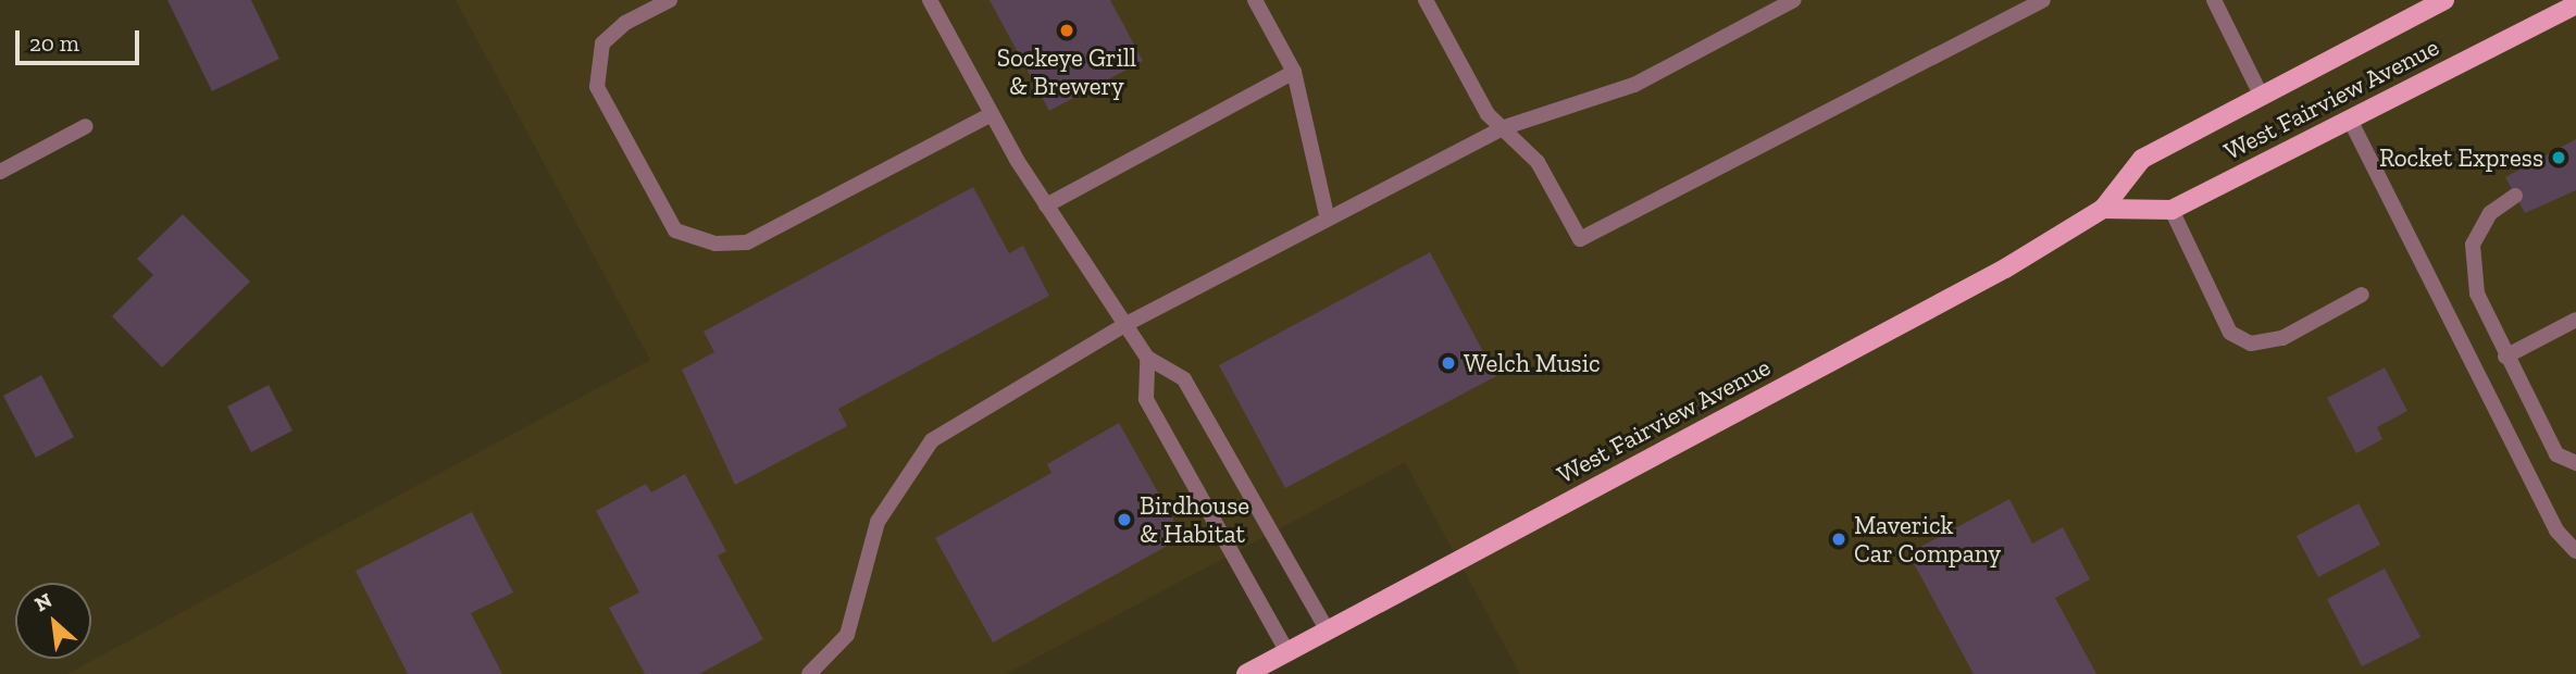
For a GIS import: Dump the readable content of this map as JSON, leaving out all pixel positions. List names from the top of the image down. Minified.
{"streets":{"main road":["West Fairview Avenue"]},"places":["Sockeye Grill & Brewery","Rocket Express","Welch Music","Birdhouse & Habitat","Maverick Car Company"],"scale_bar":"20 m","north":"top left"}
